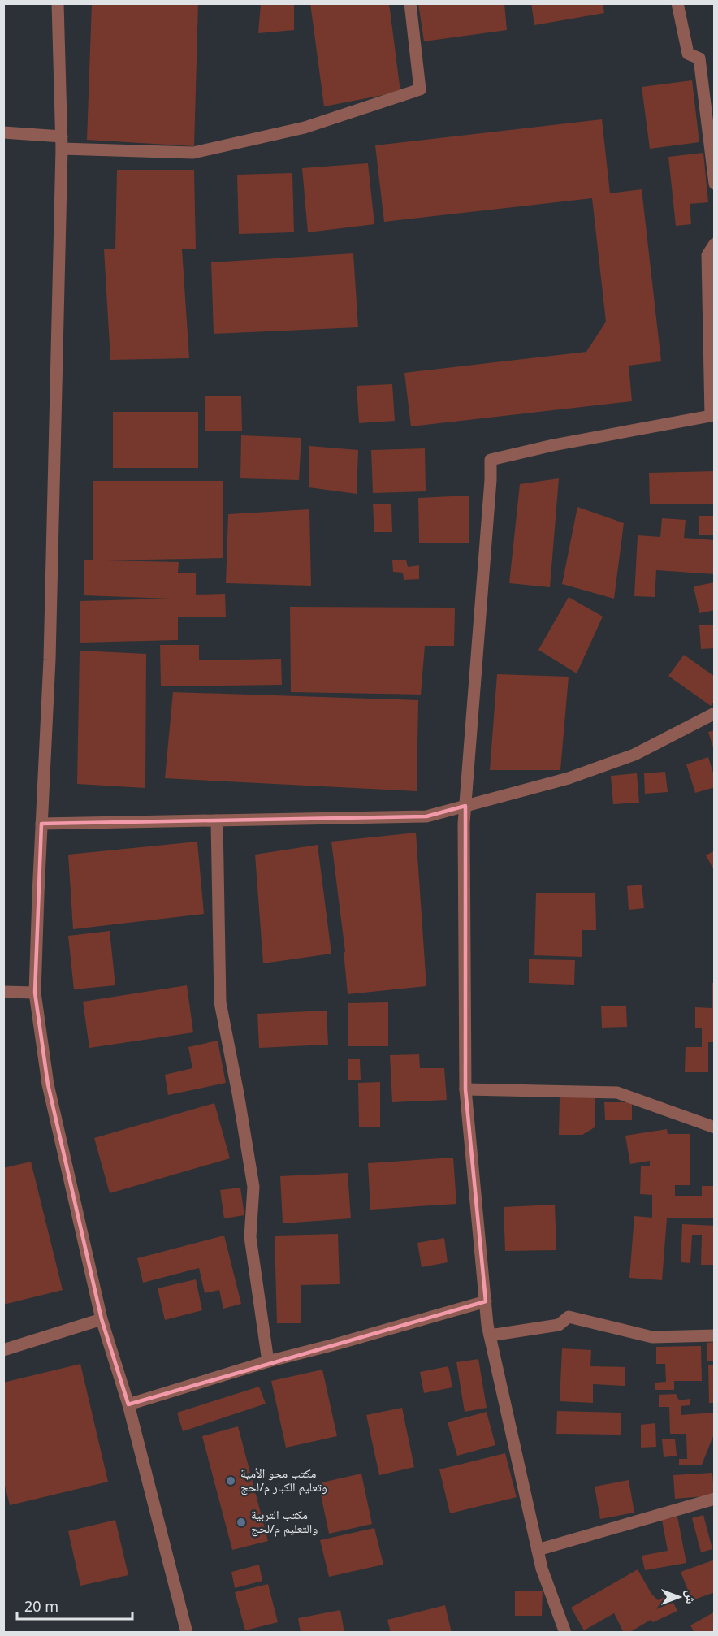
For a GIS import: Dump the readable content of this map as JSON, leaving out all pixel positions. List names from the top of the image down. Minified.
{"places":["مكتب محو الأمية وتعليم الكبار م/لحج","مكتب التربية والتعليم م/لحج"],"scale_bar":"20 m","north":"right"}
